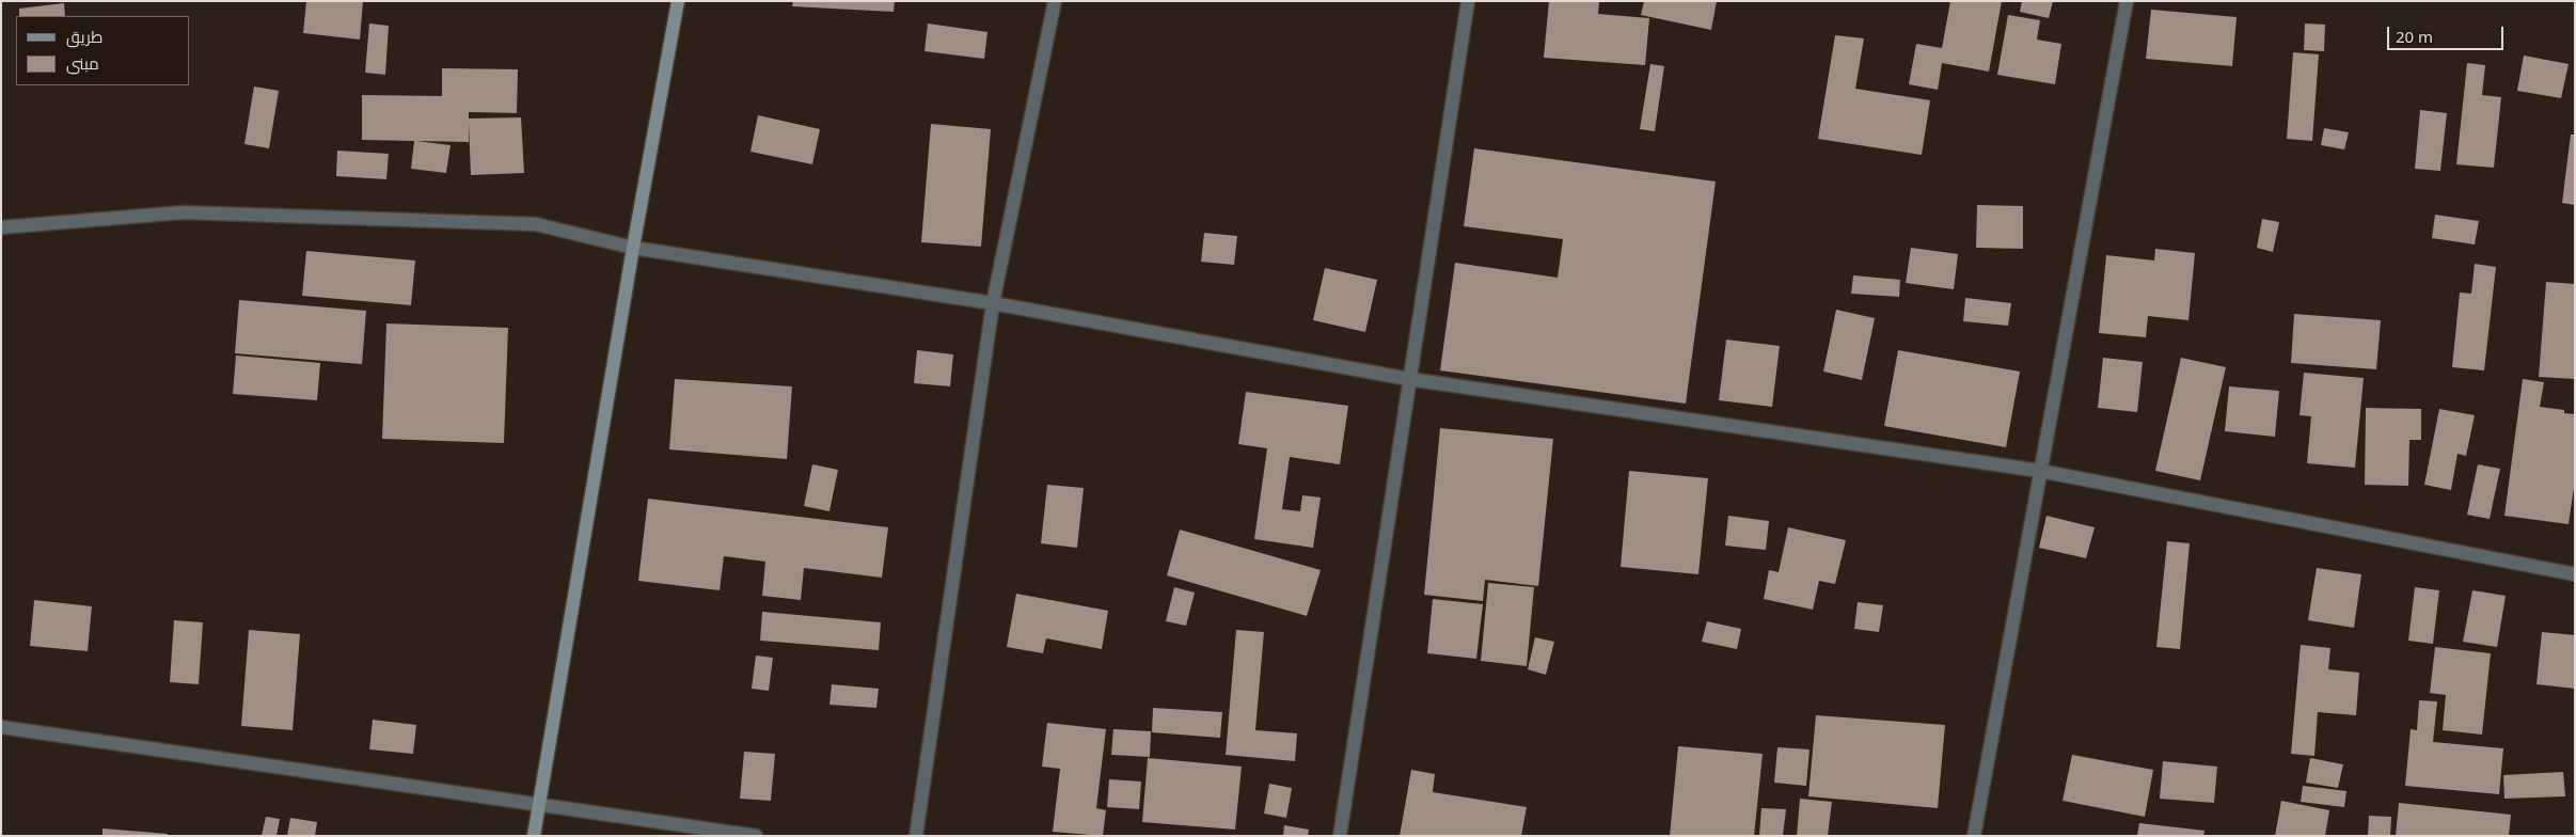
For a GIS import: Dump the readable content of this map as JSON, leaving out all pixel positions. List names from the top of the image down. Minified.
{"legend":["طريق","مبنى"],"scale_bar":"20 m"}
